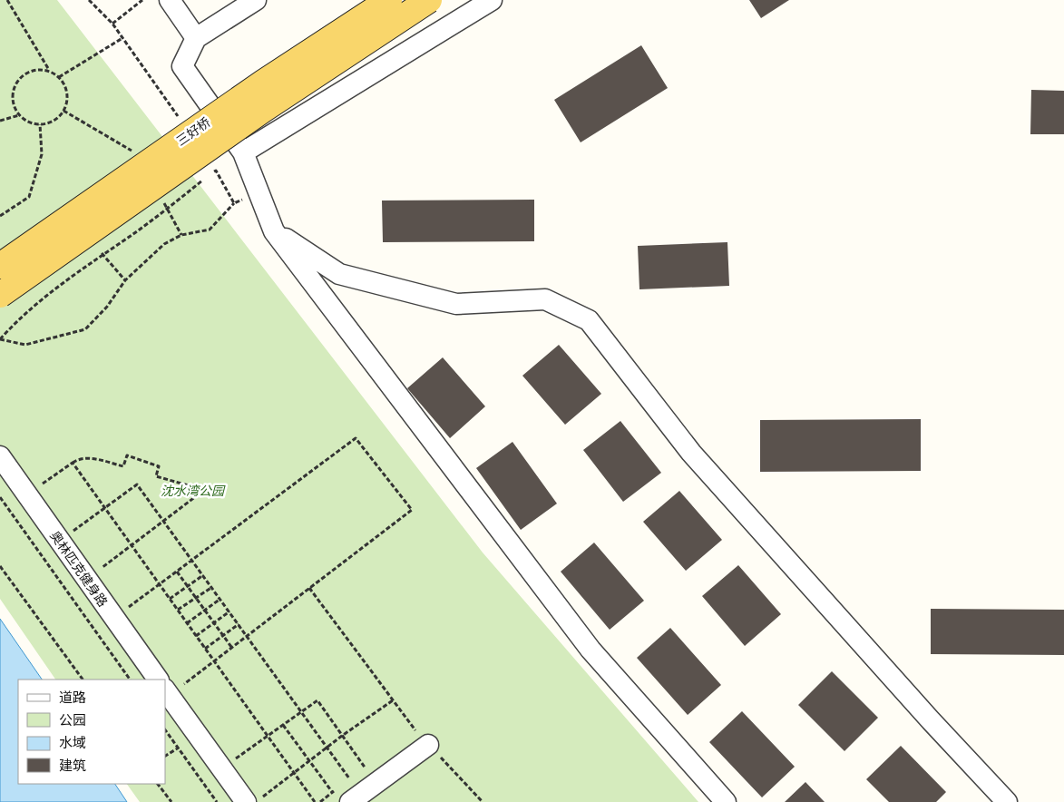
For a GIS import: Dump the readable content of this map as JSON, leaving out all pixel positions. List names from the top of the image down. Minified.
{"streets":{"main road":["三好桥"],"street":["奥林匹克健身路"]},"parks":["沈水湾公园"],"legend":["道路","公园","水域","建筑"]}
